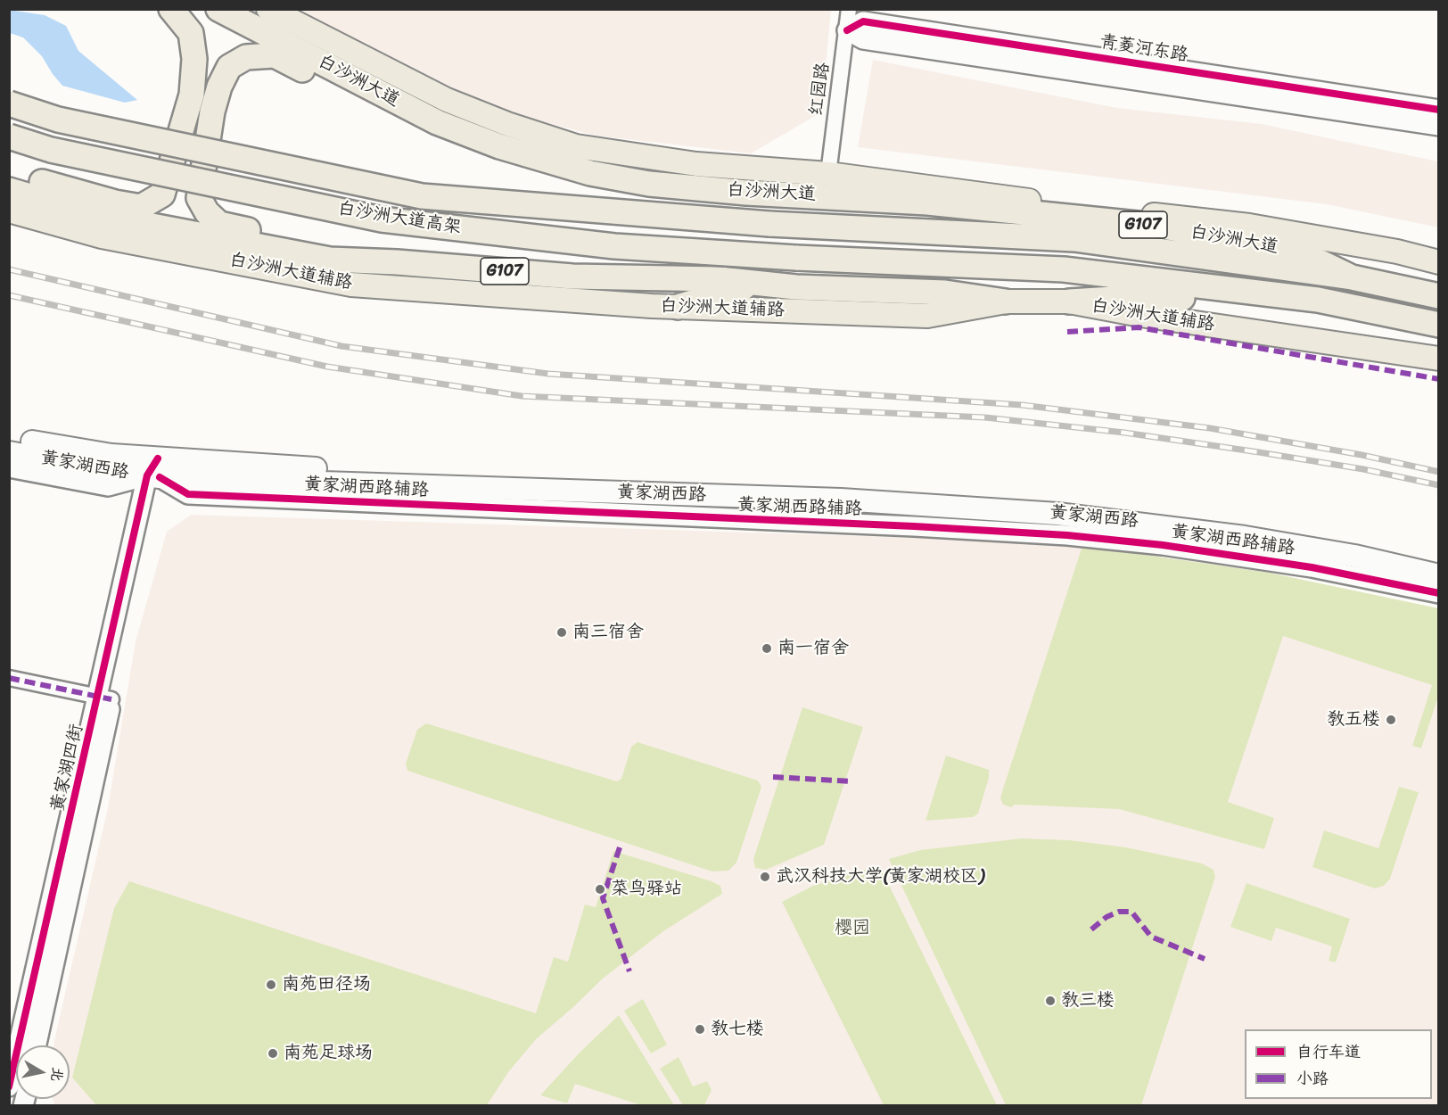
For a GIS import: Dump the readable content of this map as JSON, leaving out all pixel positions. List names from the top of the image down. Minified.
{"streets":{"highway":["白沙洲大道","白沙洲大道高架","G107"],"main road":["白沙洲大道辅路","黄家湖西路"],"street":["青菱河东路","红园路","黄家湖西路辅路","黄家湖四街"]},"crossings":[["青菱河东路","红园路"],["白沙洲大道","白沙洲大道高架"],["G107","白沙洲大道辅路"],["黄家湖西路","黄家湖西路辅路"],["黄家湖西路","黄家湖四街"],["黄家湖西路辅路","黄家湖四街"]],"parks":["樱园"],"places":["南三宿舍","南一宿舍","教五楼","武汉科技大学(黄家湖校区)","菜鸟驿站","南苑田径场","教三楼","教七楼","南苑足球场"],"legend":["自行车道","小路"],"north":"right"}
